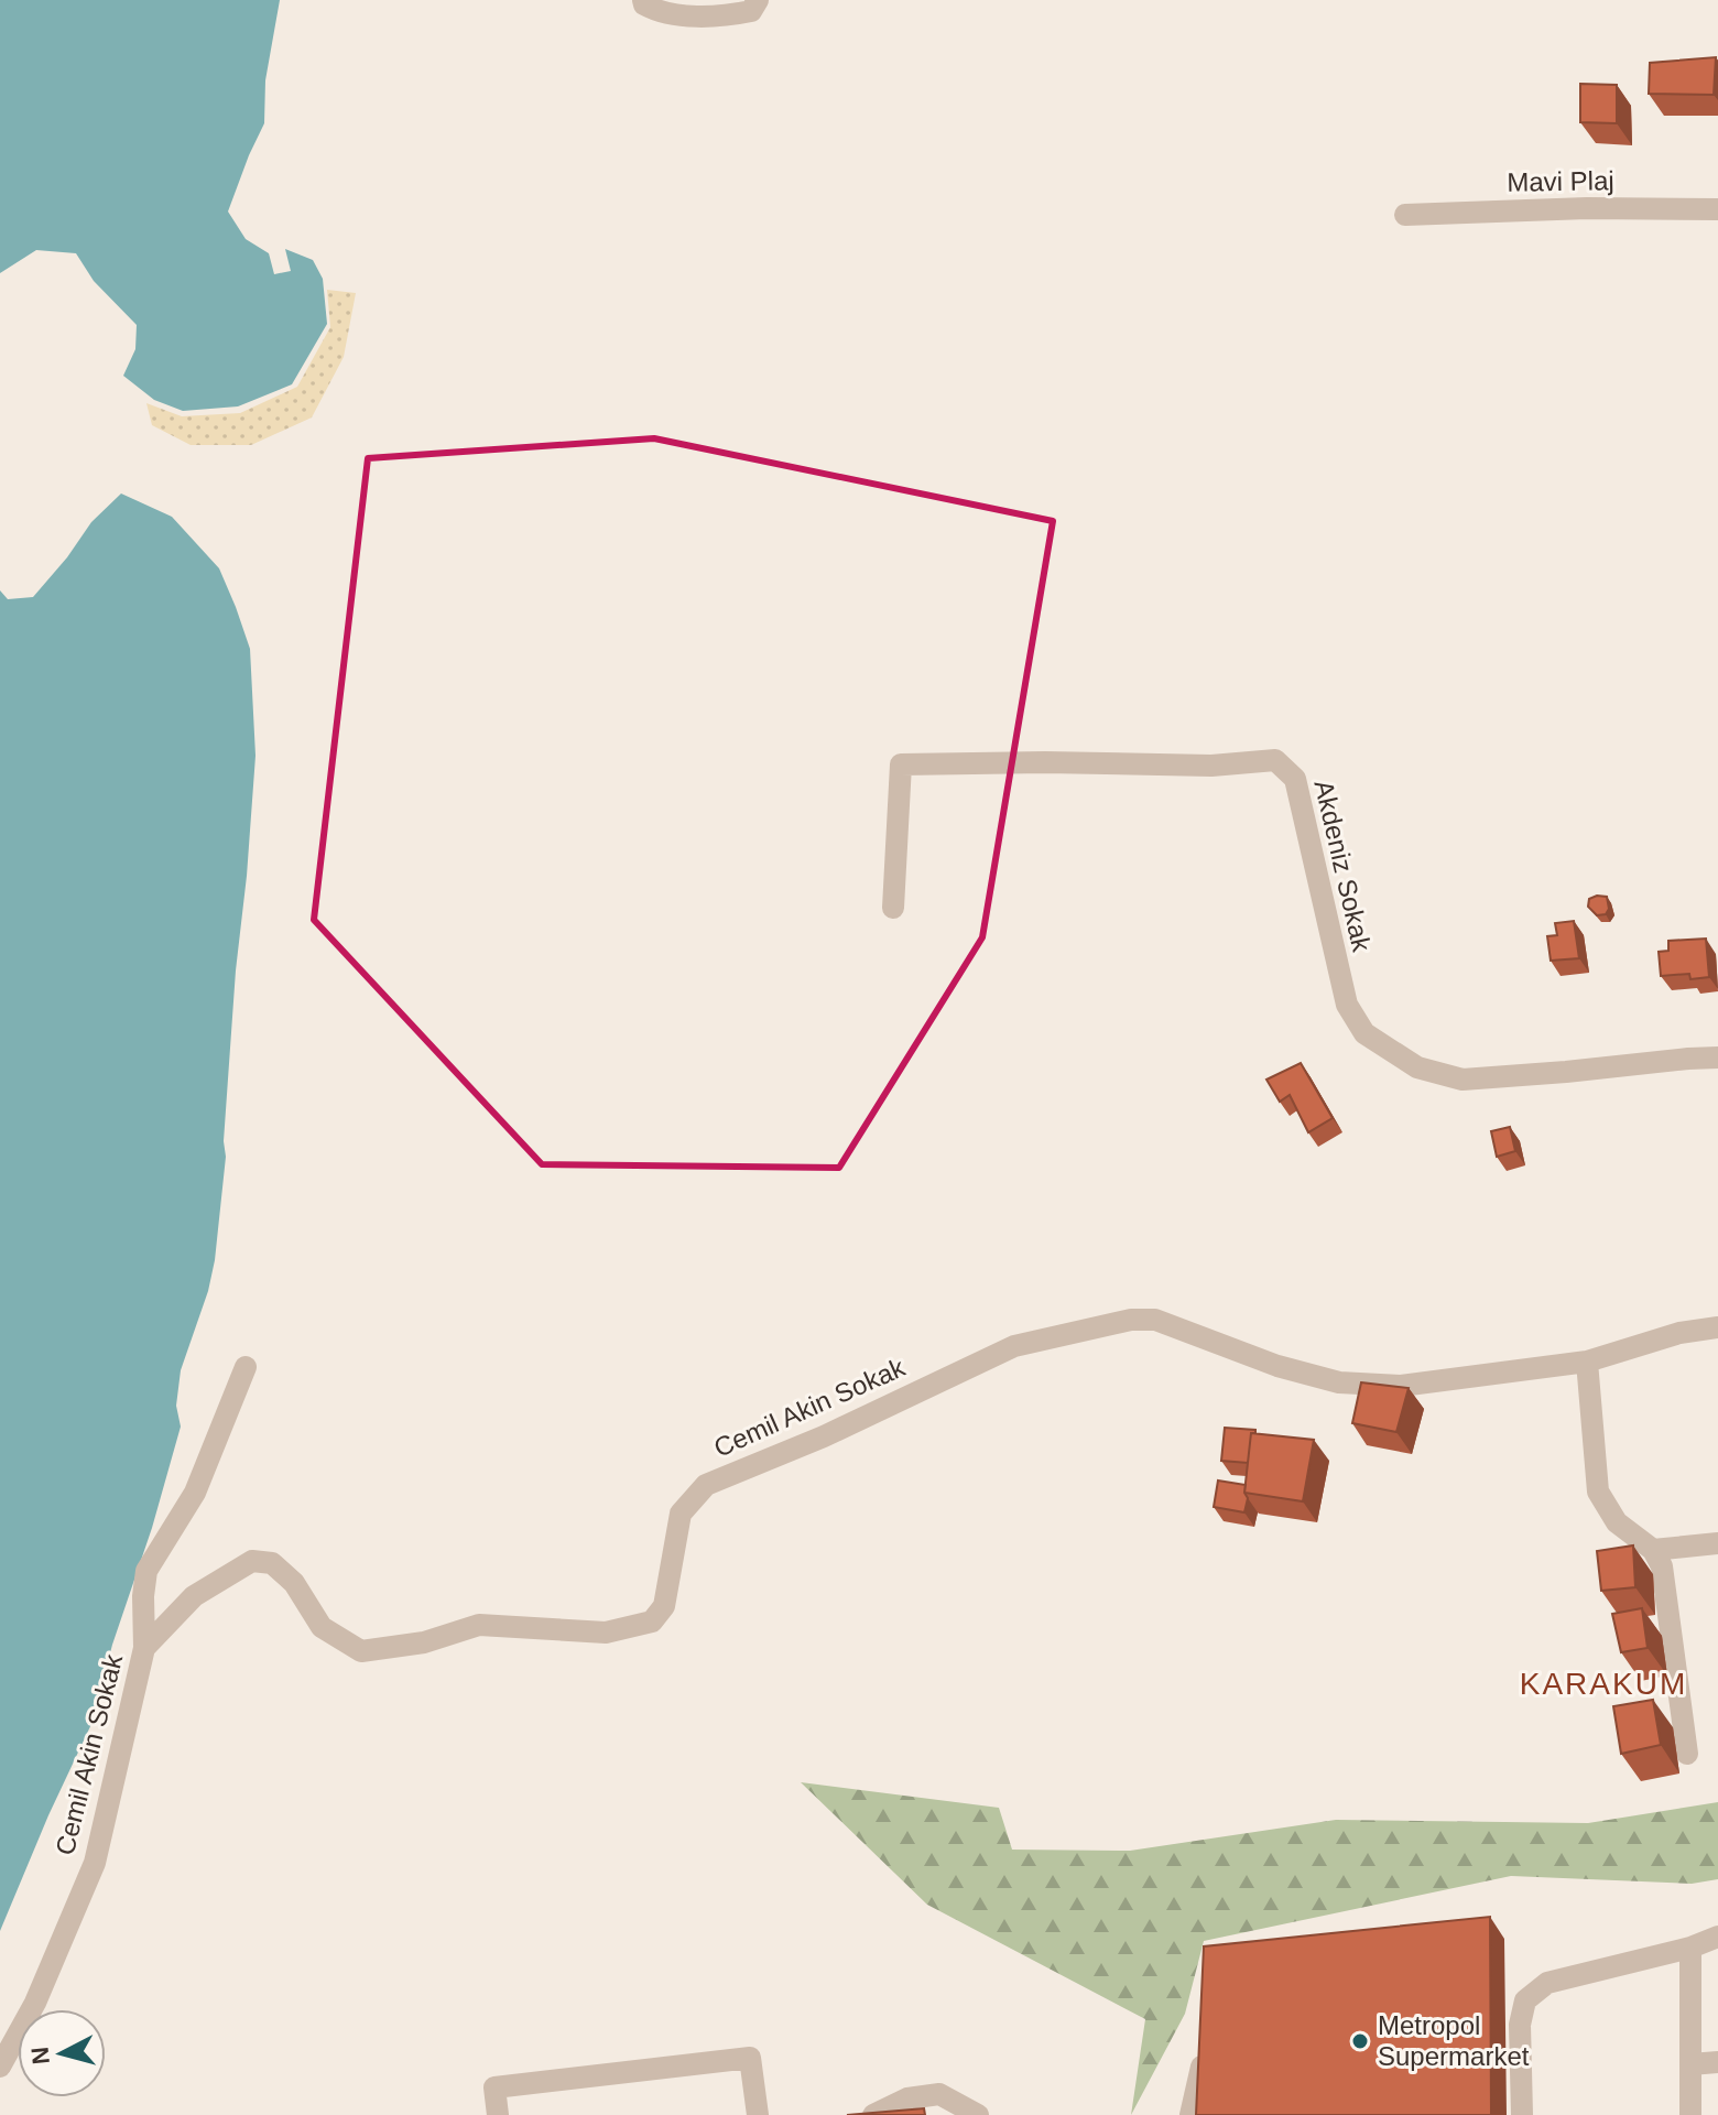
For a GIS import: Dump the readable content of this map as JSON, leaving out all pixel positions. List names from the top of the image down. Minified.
{"streets":{"street":["Mavi Plaj","Akdeniz Sokak","Cemil Akin Sokak"]},"districts":["KARAKUM"],"places":["Metropol Supermarket"],"north":"left"}
